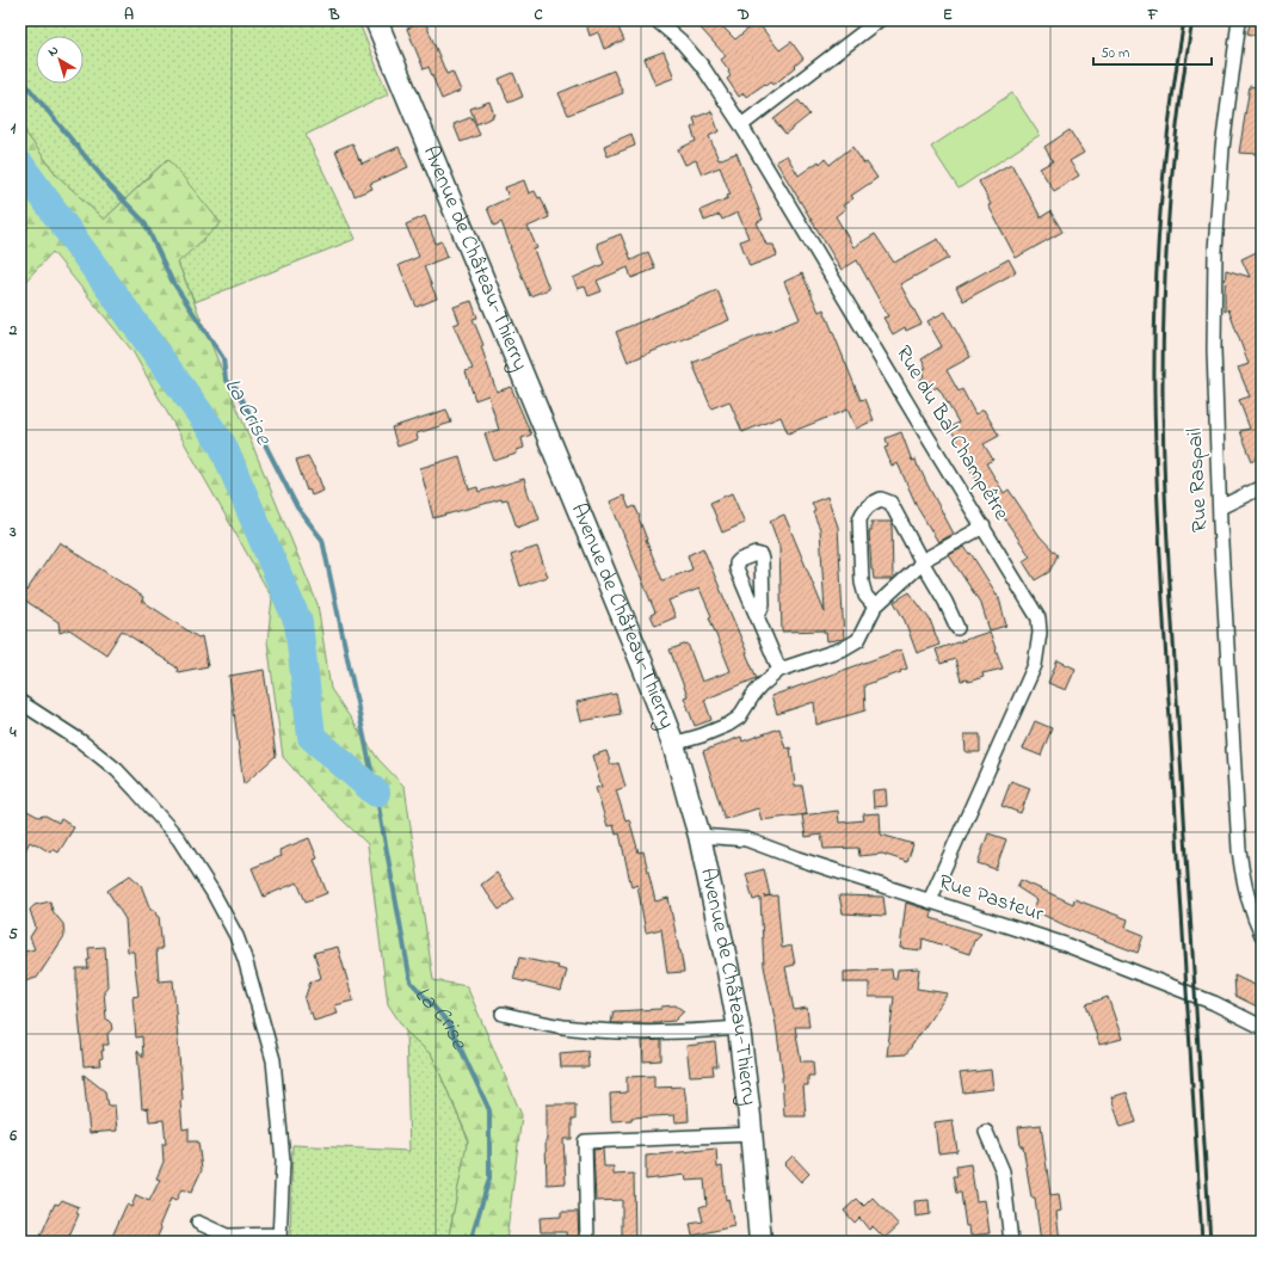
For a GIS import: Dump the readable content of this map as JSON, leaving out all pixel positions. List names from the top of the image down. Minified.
{"streets":{"main road":["Avenue de Château-Thierry"],"street":["Rue du Bal Champêtre","Rue Raspail","Rue Pasteur"]},"crossings":[["Avenue de Château-Thierry","Rue Pasteur"],["Rue du Bal Champêtre","Rue Pasteur"]],"water":["La Crise"],"scale_bar":"50 m","north":"top left","grid":{"columns":["A","B","C","D","E","F"],"rows":["1","2","3","4","5","6"]}}
